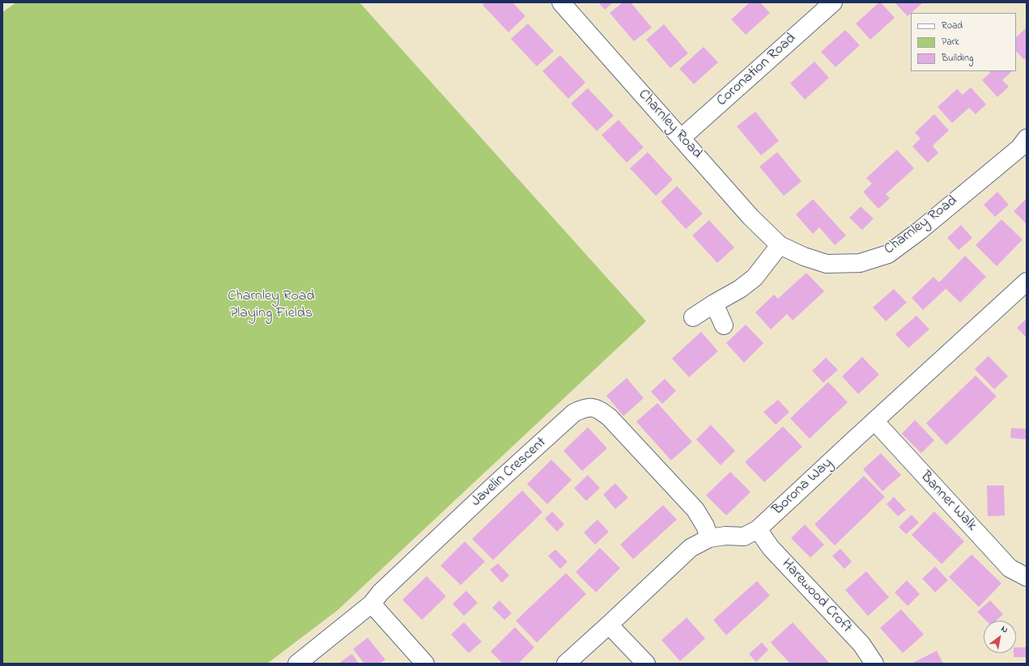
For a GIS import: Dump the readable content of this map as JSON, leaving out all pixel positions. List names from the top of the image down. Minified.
{"streets":{"street":["Coronation Road","Charnley Road","Javelin Crescent","Borona Way","Banner Walk","Harewood Croft"]},"crossings":[["Coronation Road","Charnley Road"],["Javelin Crescent","Borona Way"],["Borona Way","Banner Walk"],["Borona Way","Harewood Croft"]],"parks":["Charnley Road Playing Fields"],"legend":["Road","Park","Building"],"north":"top right"}
